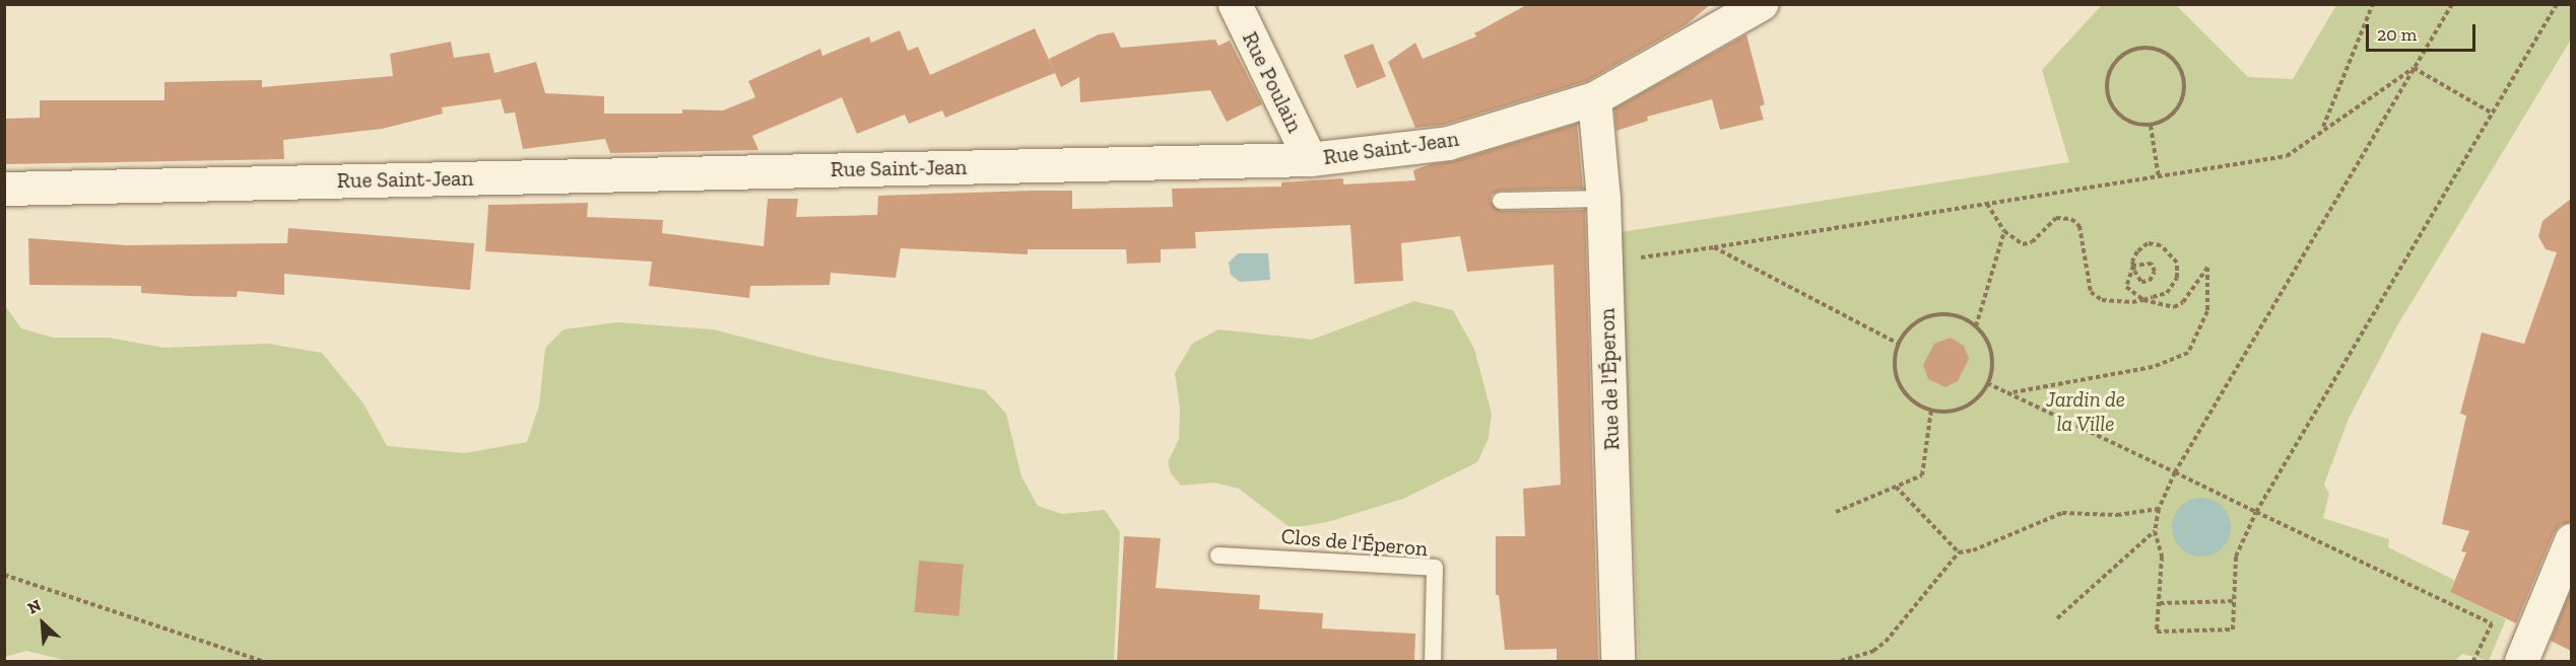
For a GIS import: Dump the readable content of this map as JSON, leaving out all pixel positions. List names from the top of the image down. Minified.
{"streets":{"street":["Rue Poulain","Rue Saint-Jean","Rue de l'Éperon"],"lane":["Clos de l'Éperon"]},"crossings":[["Rue Poulain","Rue Saint-Jean"],["Rue Saint-Jean","Rue de l'Éperon"]],"parks":["Jardin de la Ville"],"scale_bar":"20 m","north":"top left"}
